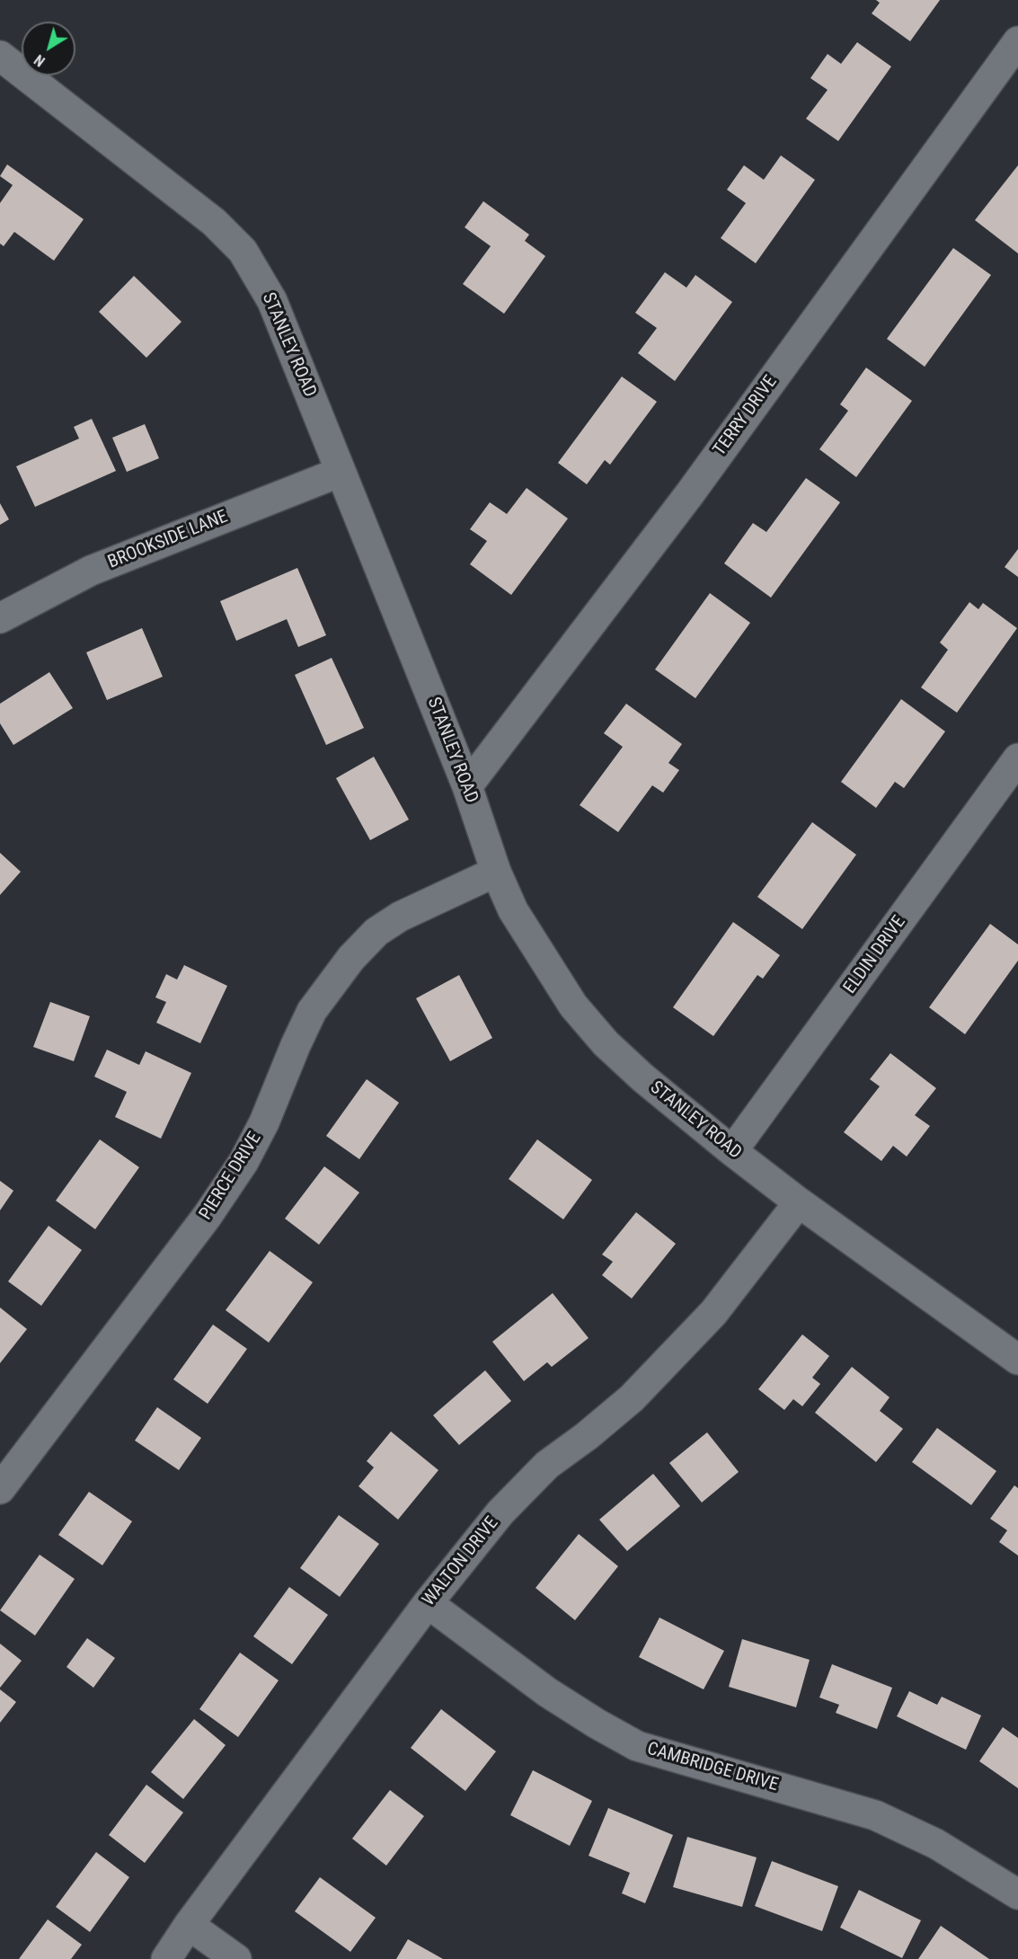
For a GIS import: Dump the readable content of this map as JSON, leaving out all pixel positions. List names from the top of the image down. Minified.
{"streets":{"street":["STANLEY ROAD","TERRY DRIVE","BROOKSIDE LANE","ELDIN DRIVE","PIERCE DRIVE","WALTON DRIVE","CAMBRIDGE DRIVE"]},"crossings":[["STANLEY ROAD","TERRY DRIVE"],["STANLEY ROAD","BROOKSIDE LANE"],["STANLEY ROAD","ELDIN DRIVE"],["STANLEY ROAD","PIERCE DRIVE"],["STANLEY ROAD","WALTON DRIVE"],["WALTON DRIVE","CAMBRIDGE DRIVE"]],"north":"bottom left"}
